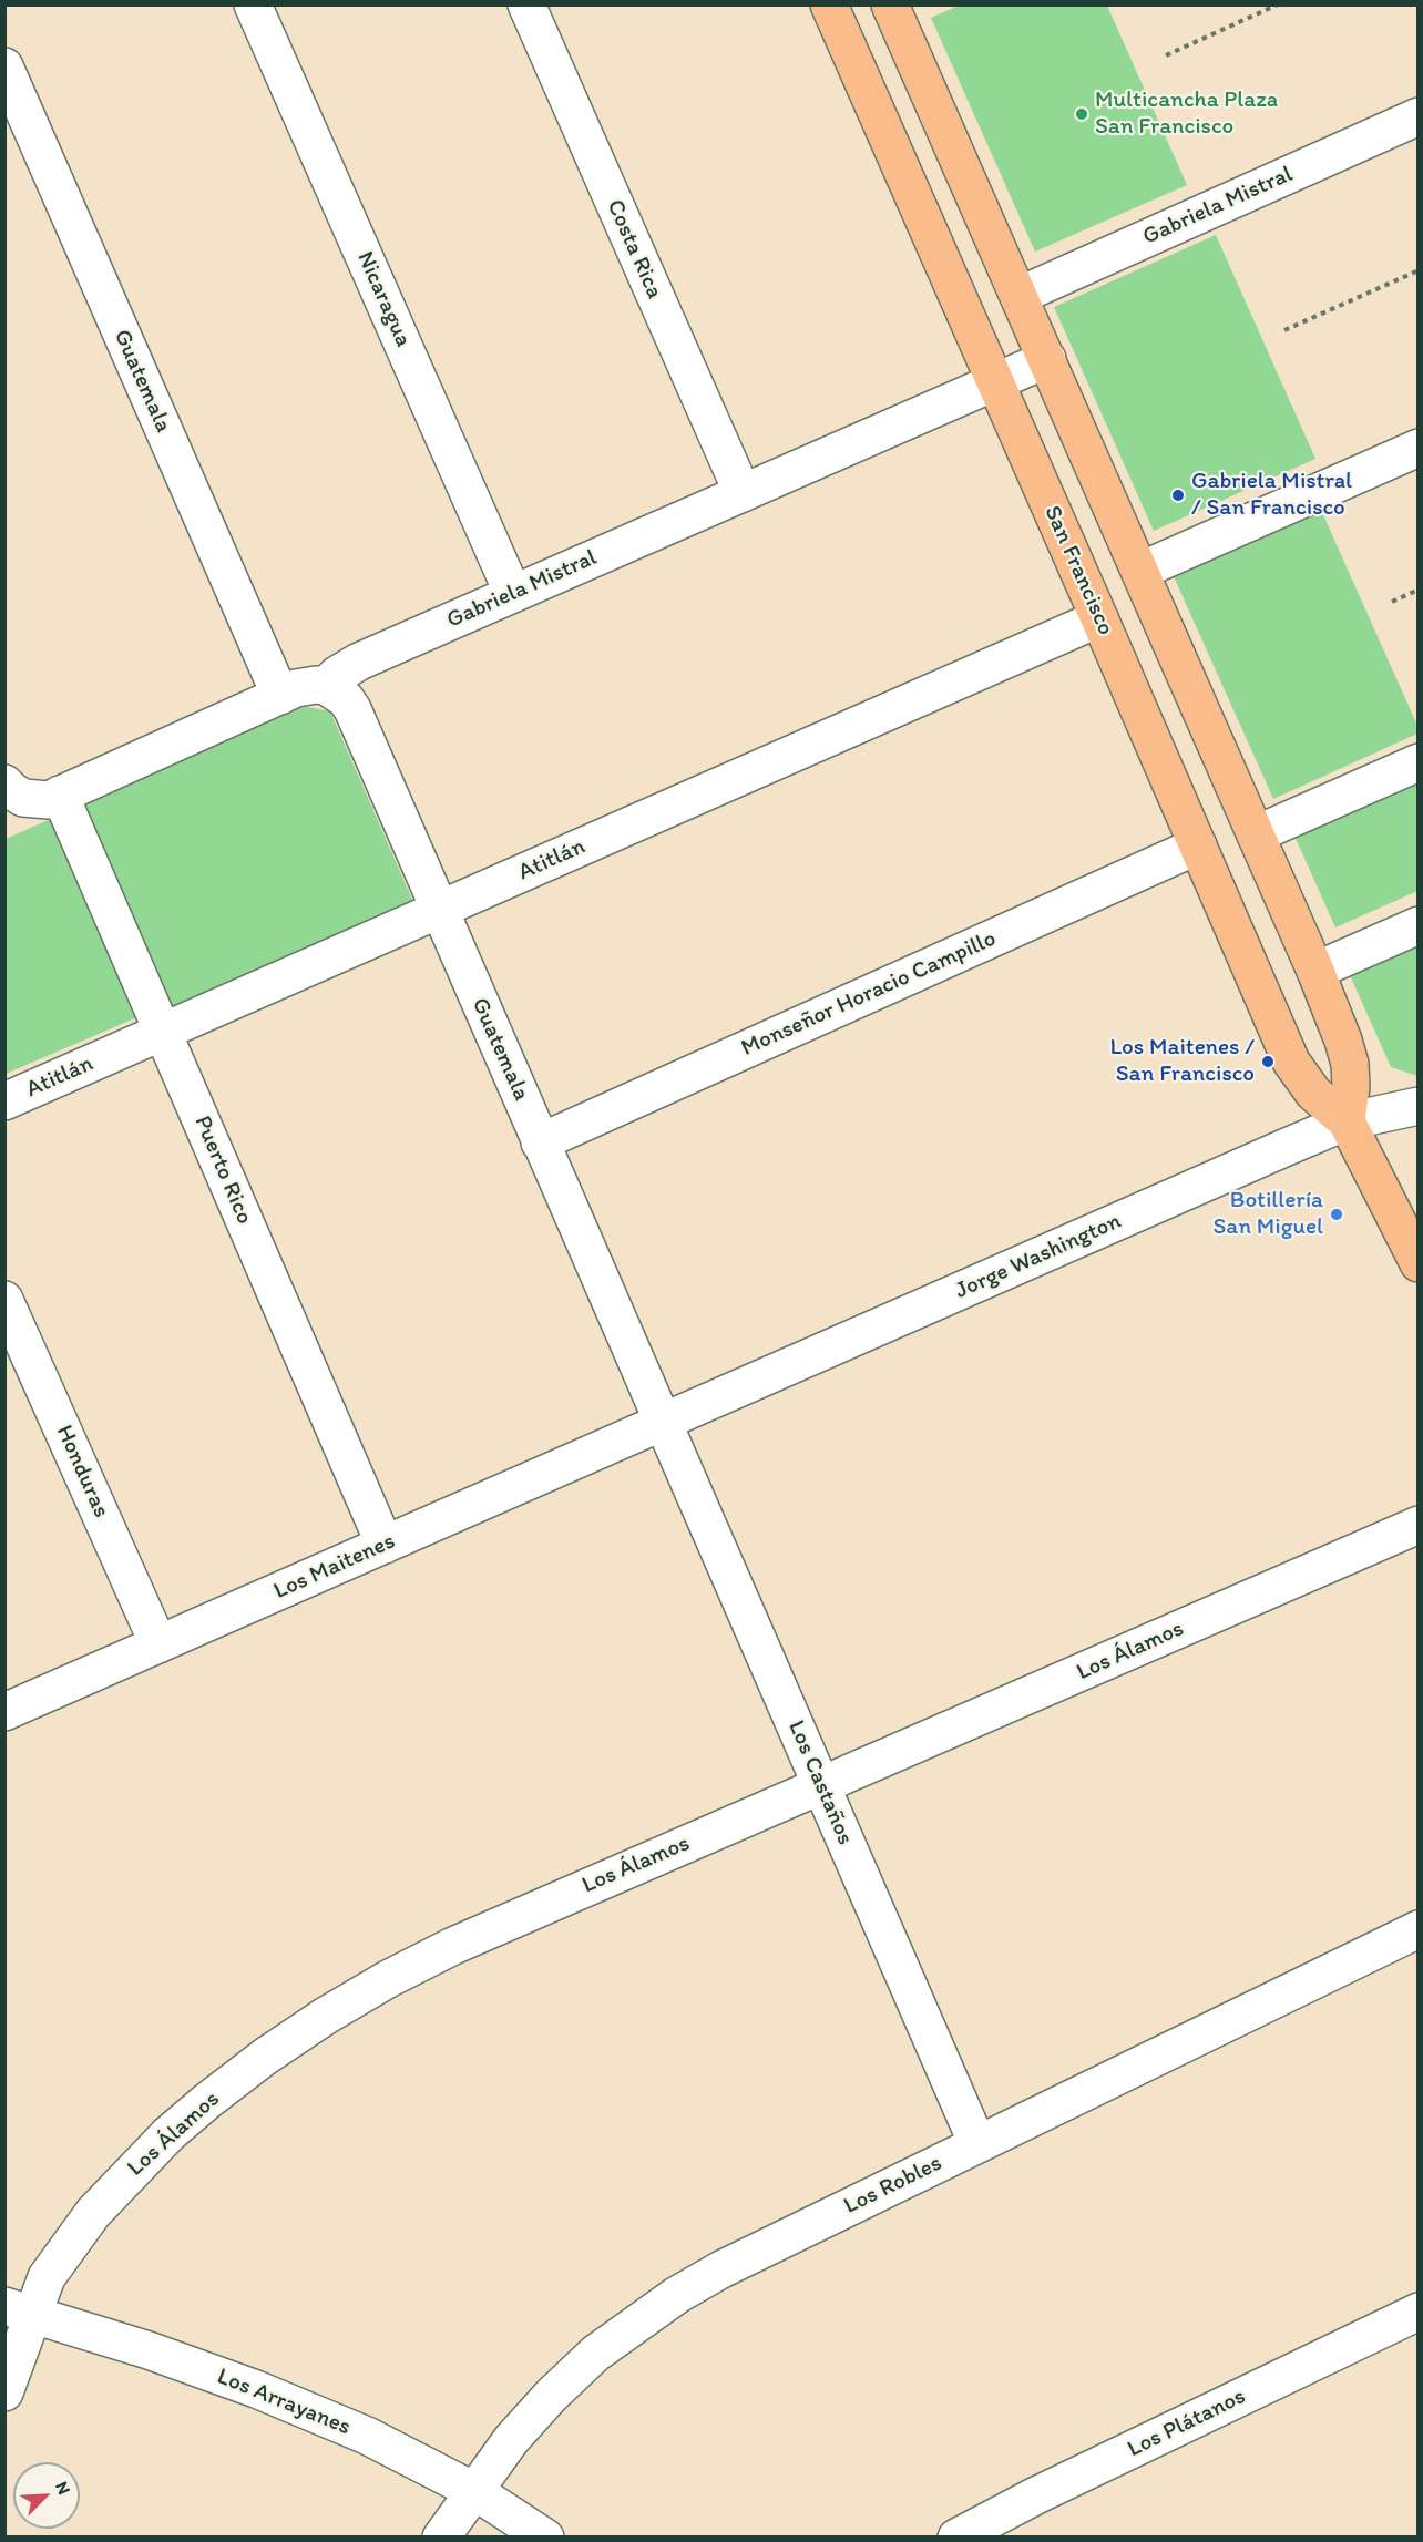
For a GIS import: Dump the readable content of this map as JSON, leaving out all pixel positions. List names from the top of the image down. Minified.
{"streets":{"main road":["San Francisco"],"street":["Gabriela Mistral","Costa Rica","Nicaragua","Guatemala","Atitlán","Monseñor Horacio Campillo","Puerto Rico","Jorge Washington","Honduras","Los Maitenes","Los Álamos","Los Castaños","Los Robles","Los Arrayanes","Los Plátanos"]},"crossings":[["Gabriela Mistral","Costa Rica"],["Gabriela Mistral","Nicaragua"],["Gabriela Mistral","Guatemala"],["Gabriela Mistral","San Francisco"],["Guatemala","Atitlán"],["Guatemala","Monseñor Horacio Campillo"],["Guatemala","Jorge Washington"],["Guatemala","Los Maitenes"],["Guatemala","Los Castaños"],["San Francisco","Atitlán"],["San Francisco","Monseñor Horacio Campillo"],["San Francisco","Jorge Washington"],["Atitlán","Puerto Rico"],["Puerto Rico","Los Maitenes"],["Jorge Washington","Los Maitenes"],["Jorge Washington","Los Castaños"],["Honduras","Los Maitenes"],["Los Maitenes","Los Castaños"],["Los Álamos","Los Castaños"],["Los Álamos","Los Arrayanes"],["Los Castaños","Los Robles"],["Los Robles","Los Arrayanes"]],"places":["Multicancha Plaza San Francisco","Gabriela Mistral / San Francisco","Los Maitenes / San Francisco","Botillería San Miguel"],"north":"top right"}
